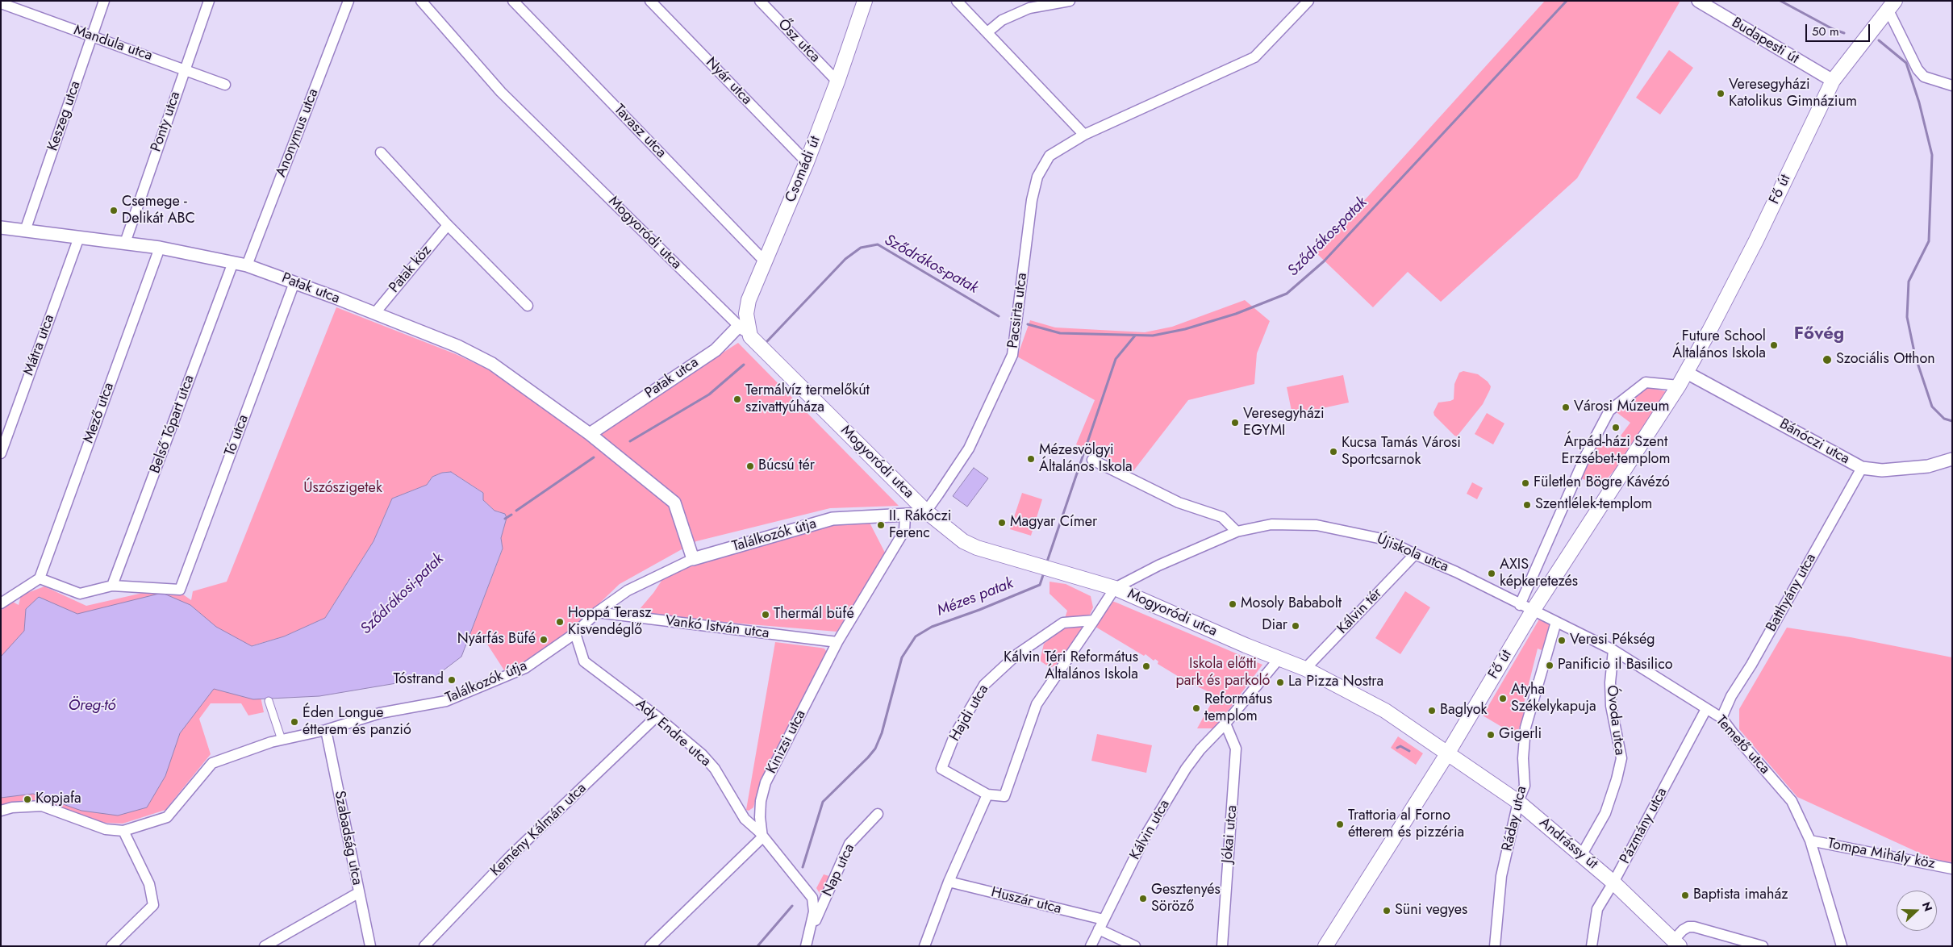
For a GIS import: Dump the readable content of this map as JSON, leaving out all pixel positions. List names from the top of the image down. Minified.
{"streets":{"main road":["Csomádi út","Fő út","Mogyoródi utca","Andrássy út"],"street":["Ősz utca","Budapesti út","Mandula utca","Nyár utca","Keszeg utca","Ponty utca","Tavasz utca","Anonymus utca","Patak köz","Patak utca","Pacsirta utca","Mátra utca","Mező utca","Belső Tópart utca","Tó utca","Bánóczi utca","Találkozók útja","Újiskola utca","Batthyány utca","Kálvin tér","Vankó István utca","Hajdi utca","Óvoda utca","Ady Endre utca","Kinizsi utca","Temető utca","Ráday utca","Pázmány utca","Kemény Kálmán utca","Kálvin utca","Jókai utca","Szabadság utca","Tompa Mihály köz","Nap utca","Huszár utca"]},"crossings":[["Ősz utca","Csomádi út"],["Budapesti út","Fő út"],["Mandula utca","Keszeg utca"],["Mandula utca","Ponty utca"],["Nyár utca","Csomádi út"],["Keszeg utca","Patak utca"],["Ponty utca","Patak utca"],["Tavasz utca","Csomádi út"],["Anonymus utca","Patak utca"],["Csomádi út","Mogyoródi utca"],["Csomádi út","Patak utca"],["Fő út","Mogyoródi utca"],["Fő út","Bánóczi utca"],["Fő út","Újiskola utca"],["Fő út","Temető utca"],["Fő út","Andrássy út"],["Mogyoródi utca","Patak utca"],["Mogyoródi utca","Pacsirta utca"],["Mogyoródi utca","Találkozók útja"],["Mogyoródi utca","Újiskola utca"],["Mogyoródi utca","Kálvin tér"],["Mogyoródi utca","Andrássy út"],["Patak köz","Patak utca"],["Patak utca","Mátra utca"],["Patak utca","Mező utca"],["Patak utca","Belső Tópart utca"],["Patak utca","Tó utca"],["Patak utca","Találkozók útja"],["Pacsirta utca","Találkozók útja"],["Belső Tópart utca","Tó utca"],["Bánóczi utca","Batthyány utca"],["Találkozók útja","Vankó István utca"],["Találkozók útja","Ady Endre utca"],["Találkozók útja","Kinizsi utca"],["Találkozók útja","Szabadság utca"],["Újiskola utca","Kálvin tér"],["Újiskola utca","Temető utca"],["Batthyány utca","Temető utca"],["Vankó István utca","Kinizsi utca"],["Óvoda utca","Temető utca"],["Óvoda utca","Andrássy út"],["Ady Endre utca","Kinizsi utca"],["Ady Endre utca","Kemény Kálmán utca"],["Ady Endre utca","Nap utca"],["Temető utca","Ráday utca"],["Temető utca","Pázmány utca"],["Temető utca","Tompa Mihály köz"],["Ráday utca","Andrássy út"],["Pázmány utca","Andrássy út"],["Kálvin utca","Jókai utca"],["Kálvin utca","Huszár utca"]],"districts":["Fővég"],"water":["Sződrákos-patak","Sződrákosi-patak","Mézes patak","Öreg-tó"],"parks":["Úszószigetek","Iskola előtti park és parkoló"],"places":["Veresegyházi Katolikus Gimnázium","Csemege - Delikát ABC","Future School Általános Iskola","Szociális Otthon","Termálvíz termelőkút szivattyúháza","Városi Múzeum","Veresegyházi EGYMI","Árpád-házi Szent Erzsébet-templom","Kucsa Tamás Városi Sportcsarnok","Mézesvölgyi Általános Iskola","Búcsú tér","Fületlen Bögre Kávézó","Szentlélek-templom","Magyar Címer","II. Rákóczi Ferenc","AXIS képkeretezés","Mosoly Bababolt","Thermál büfé","Hoppá Terasz Kisvendéglő","Diar","Nyárfás Büfé","Veresi Pékség","Panificio il Basilico","Kálvin Téri Református Általános Iskola","Tóstrand","La Pizza Nostra","Atyha Székelykapuja","Református templom","Baglyok","Éden Longue étterem és panzió","Gigerli","Kopjafa","Trattoria al Forno étterem és pizzéria","Baptista imaház","Gesztenyés Söröző","Süni vegyes"],"scale_bar":"50 m","north":"right"}
